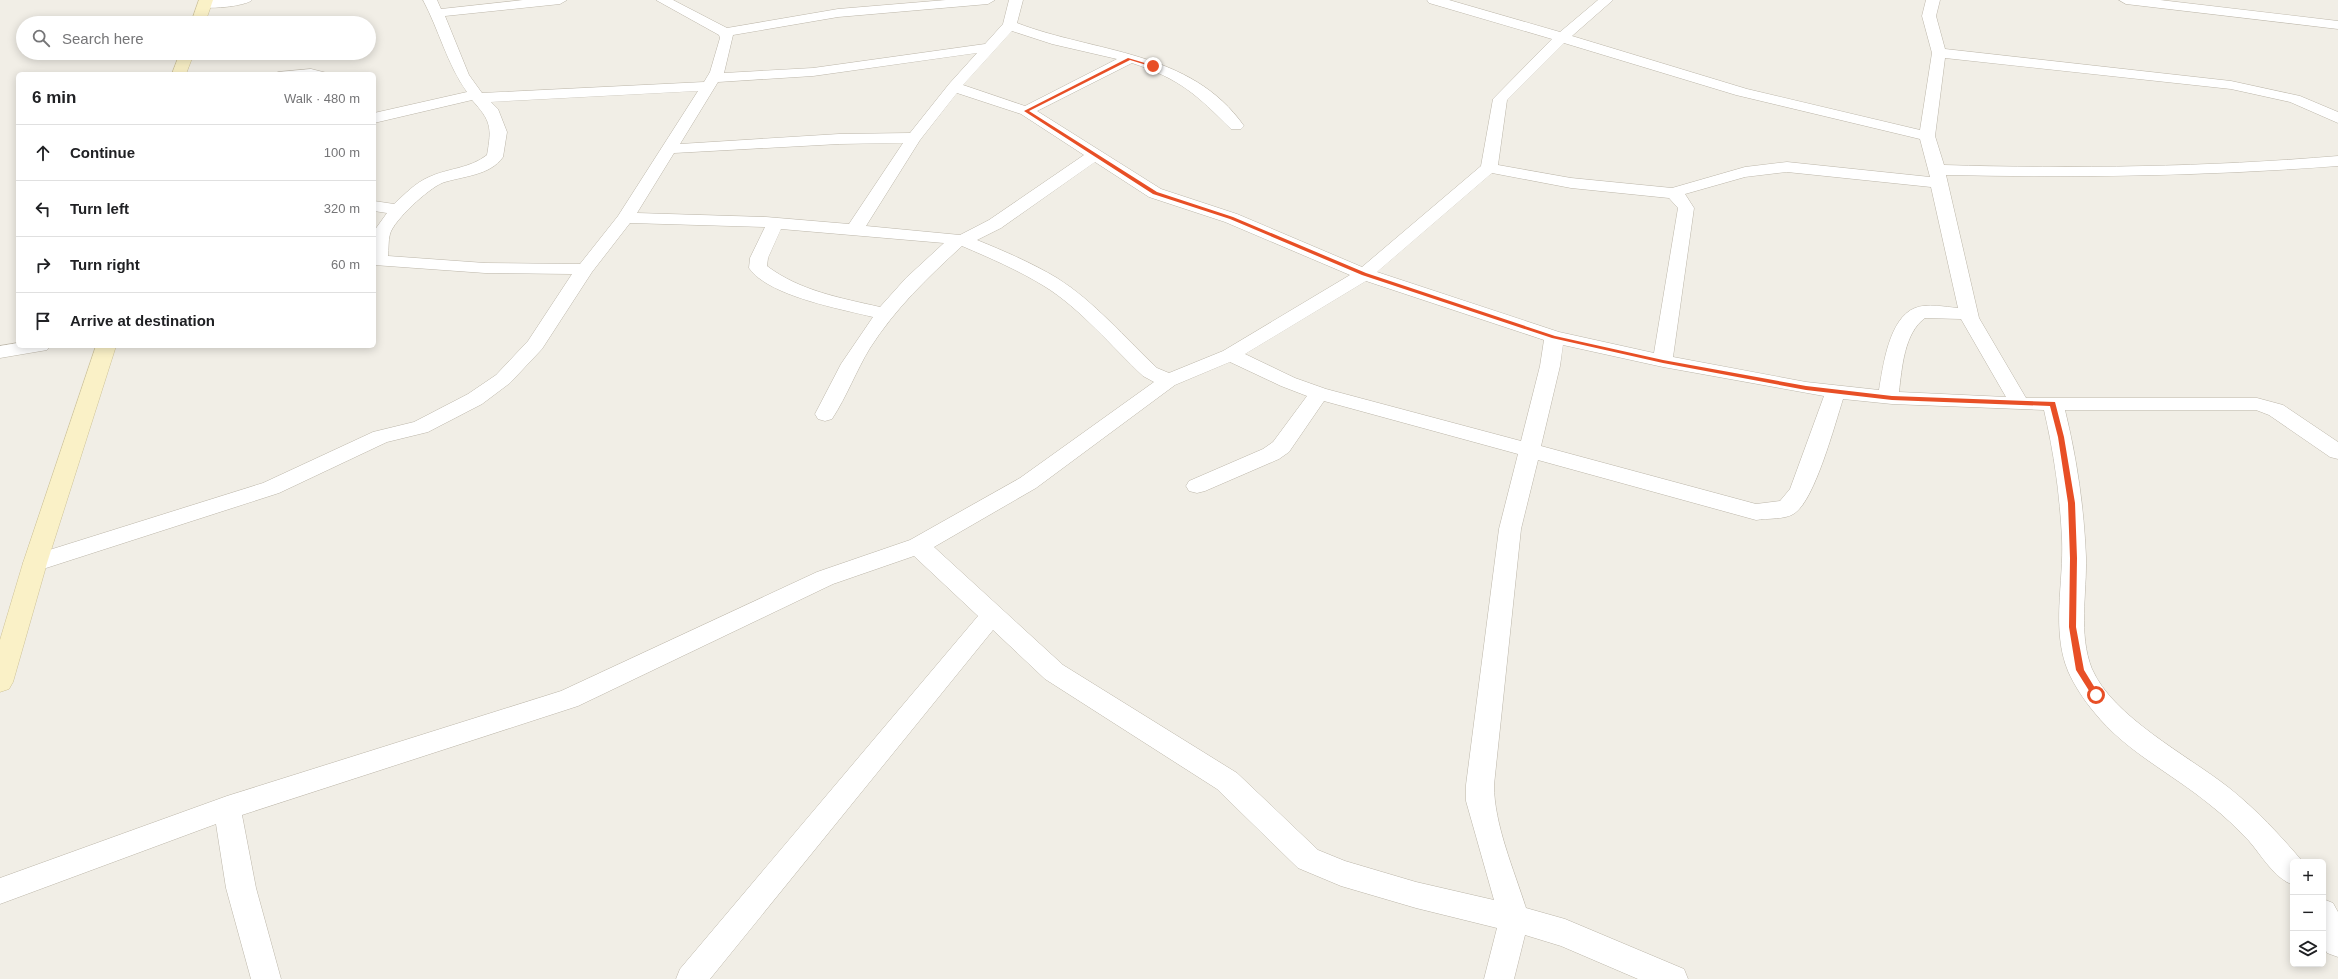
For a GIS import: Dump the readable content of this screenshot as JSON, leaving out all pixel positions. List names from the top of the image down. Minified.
{"page":{"search":"Search here","heading":["6 min","Walk · 480 m"],"list":[["Continue","100 m"],["Turn left","320 m"],["Turn right","60 m"],"Arrive at destination"],"map_buttons":["+","−"]}}
